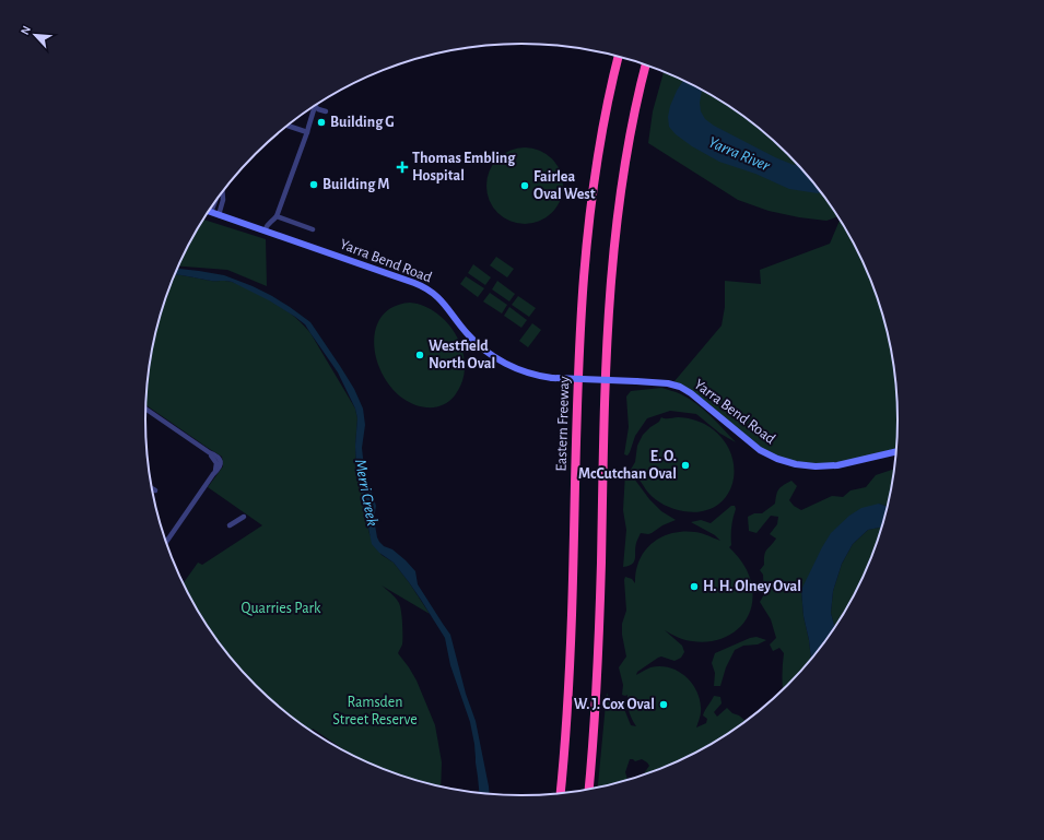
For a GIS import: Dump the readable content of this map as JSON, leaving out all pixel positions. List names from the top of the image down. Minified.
{"streets":{"highway":["Eastern Freeway"],"street":["Yarra Bend Road"]},"water":["Yarra River","Merri Creek"],"parks":["Quarries Park","Ramsden Street Reserve"],"places":{"other":["Building G","Building M","Fairlea Oval West","Westfield North Oval","E. O. McCutchan Oval","H. H. Olney Oval","W. J. Cox Oval"],"health":["Thomas Embling Hospital"]},"north":"top left"}
